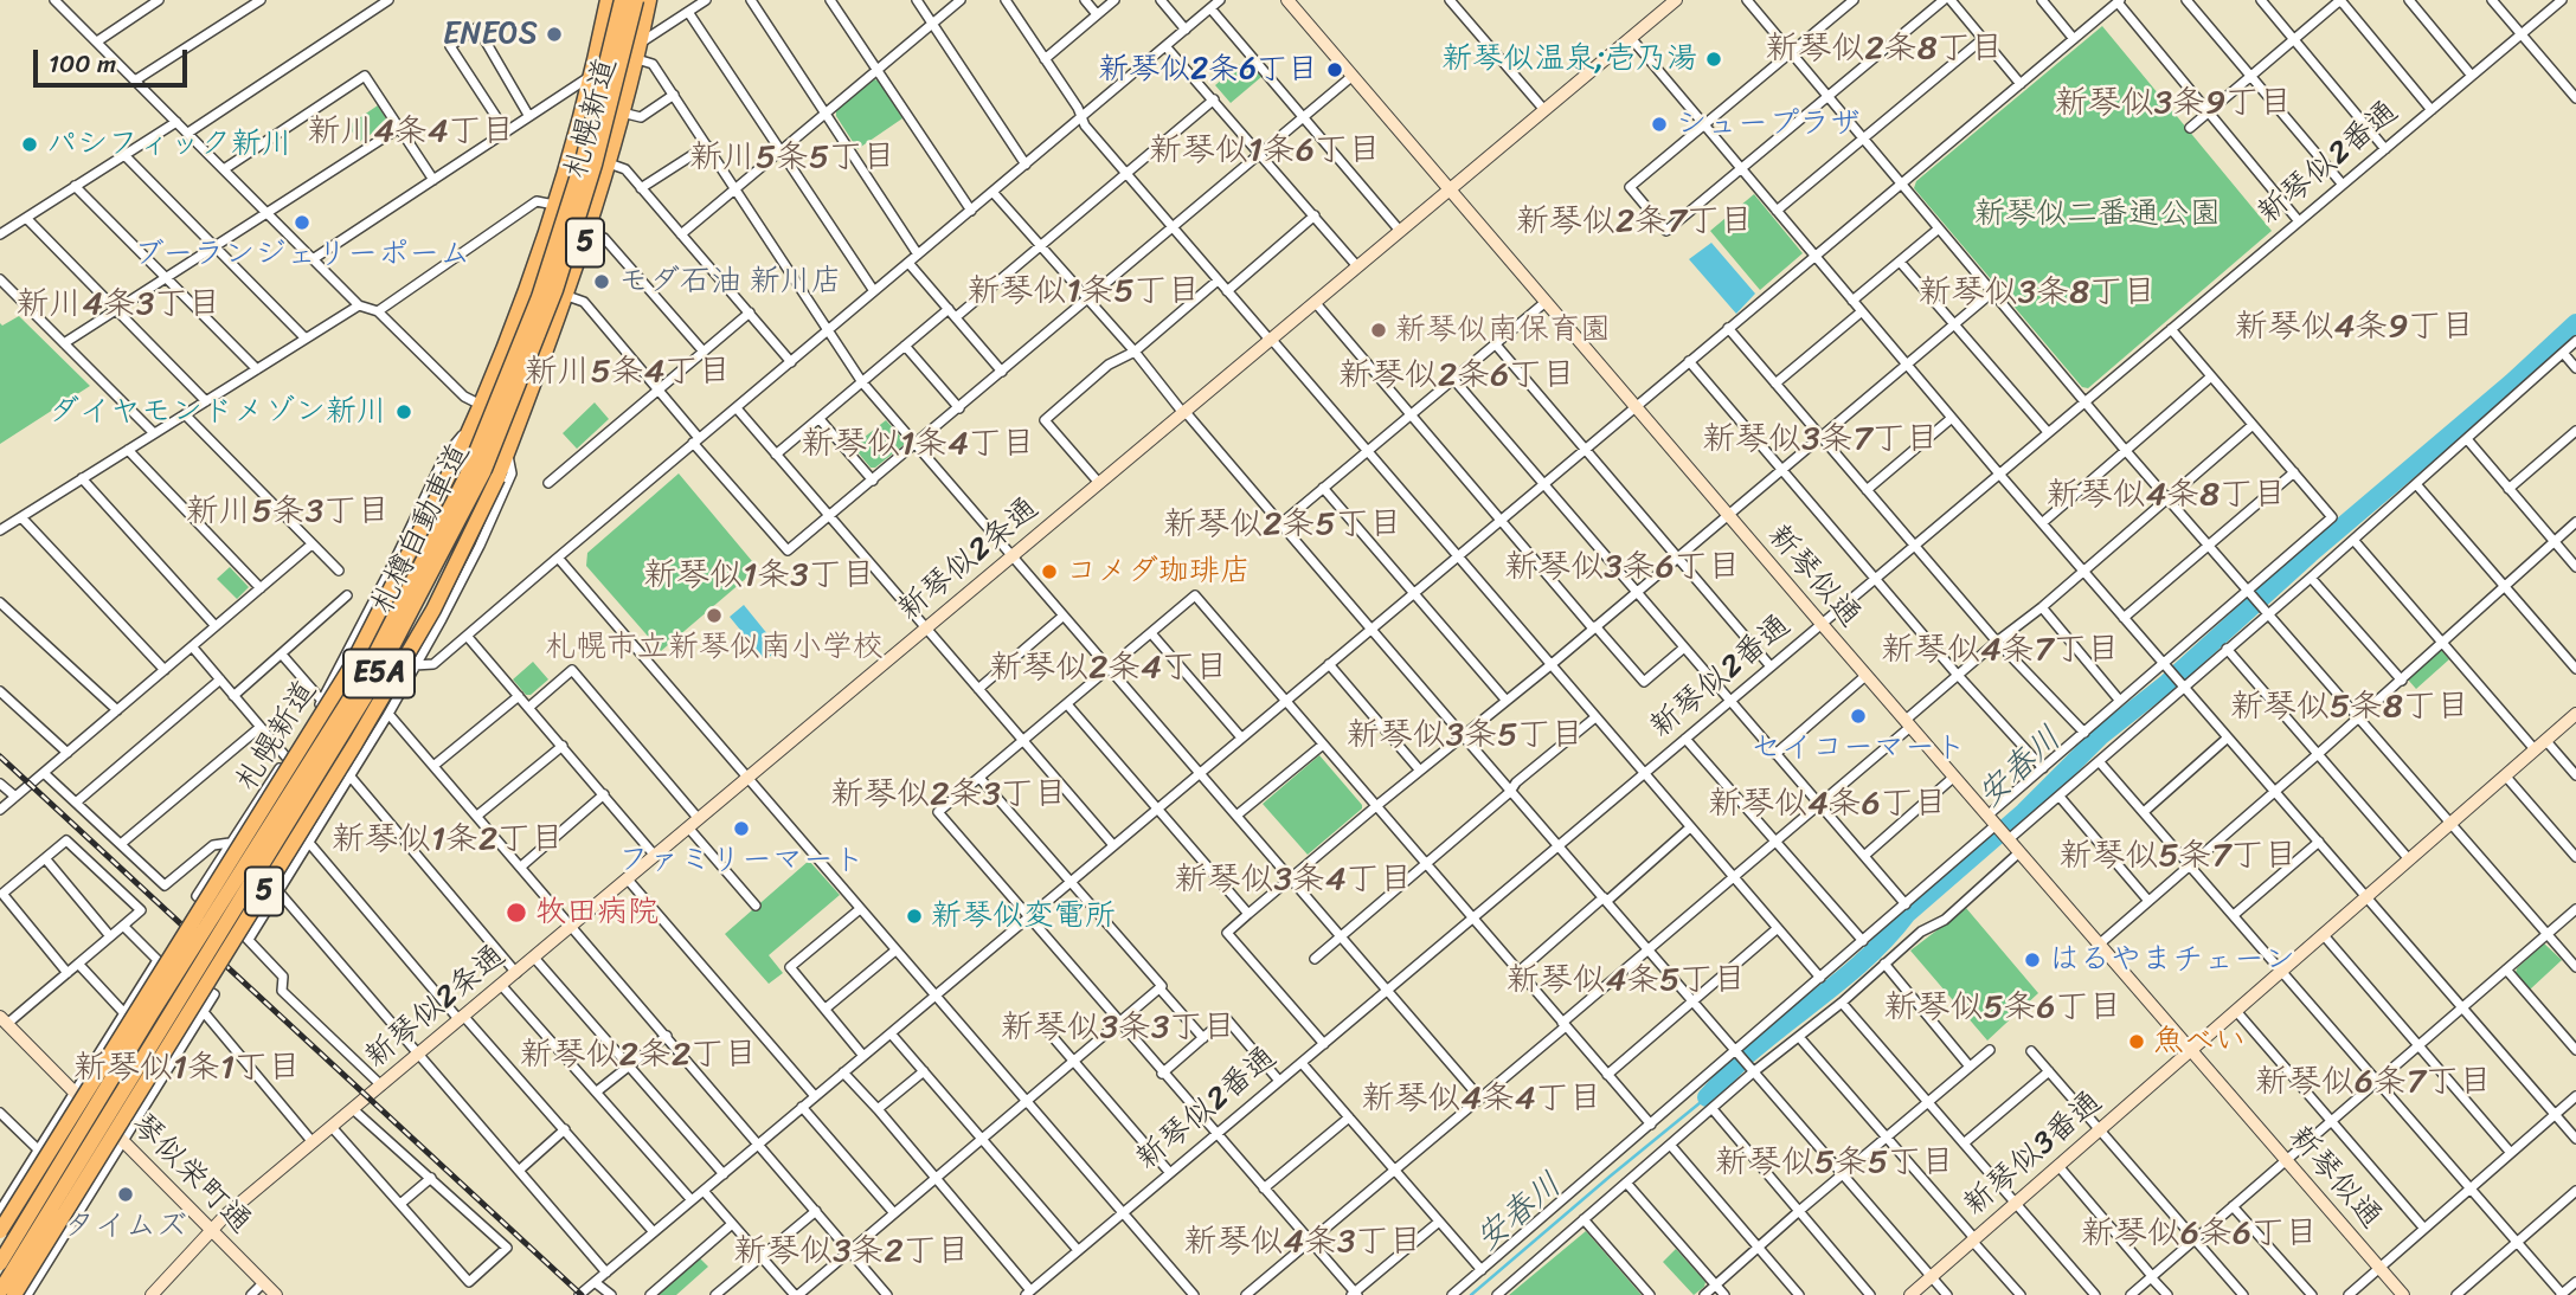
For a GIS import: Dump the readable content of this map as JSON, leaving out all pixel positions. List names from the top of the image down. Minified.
{"streets":{"highway":["札幌新道","5","札樽自動車道","E5A"],"street":["新琴似2番通","新琴似2条通","新琴似通","新琴似3番通","琴似栄町通"]},"crossings":[["新琴似2番通","新琴似通"],["新琴似2条通","新琴似通"],["新琴似2条通","琴似栄町通"],["新琴似通","新琴似3番通"]],"districts":["新琴似2条8丁目","新琴似3条9丁目","新川4条4丁目","新琴似1条6丁目","新川5条5丁目","新琴似2条7丁目","新琴似1条5丁目","新琴似3条8丁目","新川4条3丁目","新琴似4条9丁目","新川5条4丁目","新琴似2条6丁目","新琴似3条7丁目","新琴似1条4丁目","新琴似4条8丁目","新川5条3丁目","新琴似2条5丁目","新琴似3条6丁目","新琴似1条3丁目","新琴似4条7丁目","新琴似2条4丁目","新琴似5条8丁目","新琴似3条5丁目","新琴似2条3丁目","新琴似4条6丁目","新琴似1条2丁目","新琴似5条7丁目","新琴似3条4丁目","新琴似4条5丁目","新琴似5条6丁目","新琴似3条3丁目","新琴似2条2丁目","新琴似1条1丁目","新琴似6条7丁目","新琴似4条4丁目","新琴似5条5丁目","新琴似6条6丁目","新琴似4条3丁目","新琴似3条2丁目"],"water":["安春川"],"parks":["新琴似二番通公園"],"places":["ENEOS","新琴似温泉;壱乃湯","新琴似2条6丁目","シュープラザ","パシフィック新川","ブーランジェリーポーム","モダ石油 新川店","新琴似南保育園","ダイヤモンドメゾン新川","コメダ珈琲店","札幌市立新琴似南小学校","セイコーマート","ファミリーマート","牧田病院","新琴似変電所","はるやまチェーン","魚べい","タイムズ"],"scale_bar":"100 m"}
